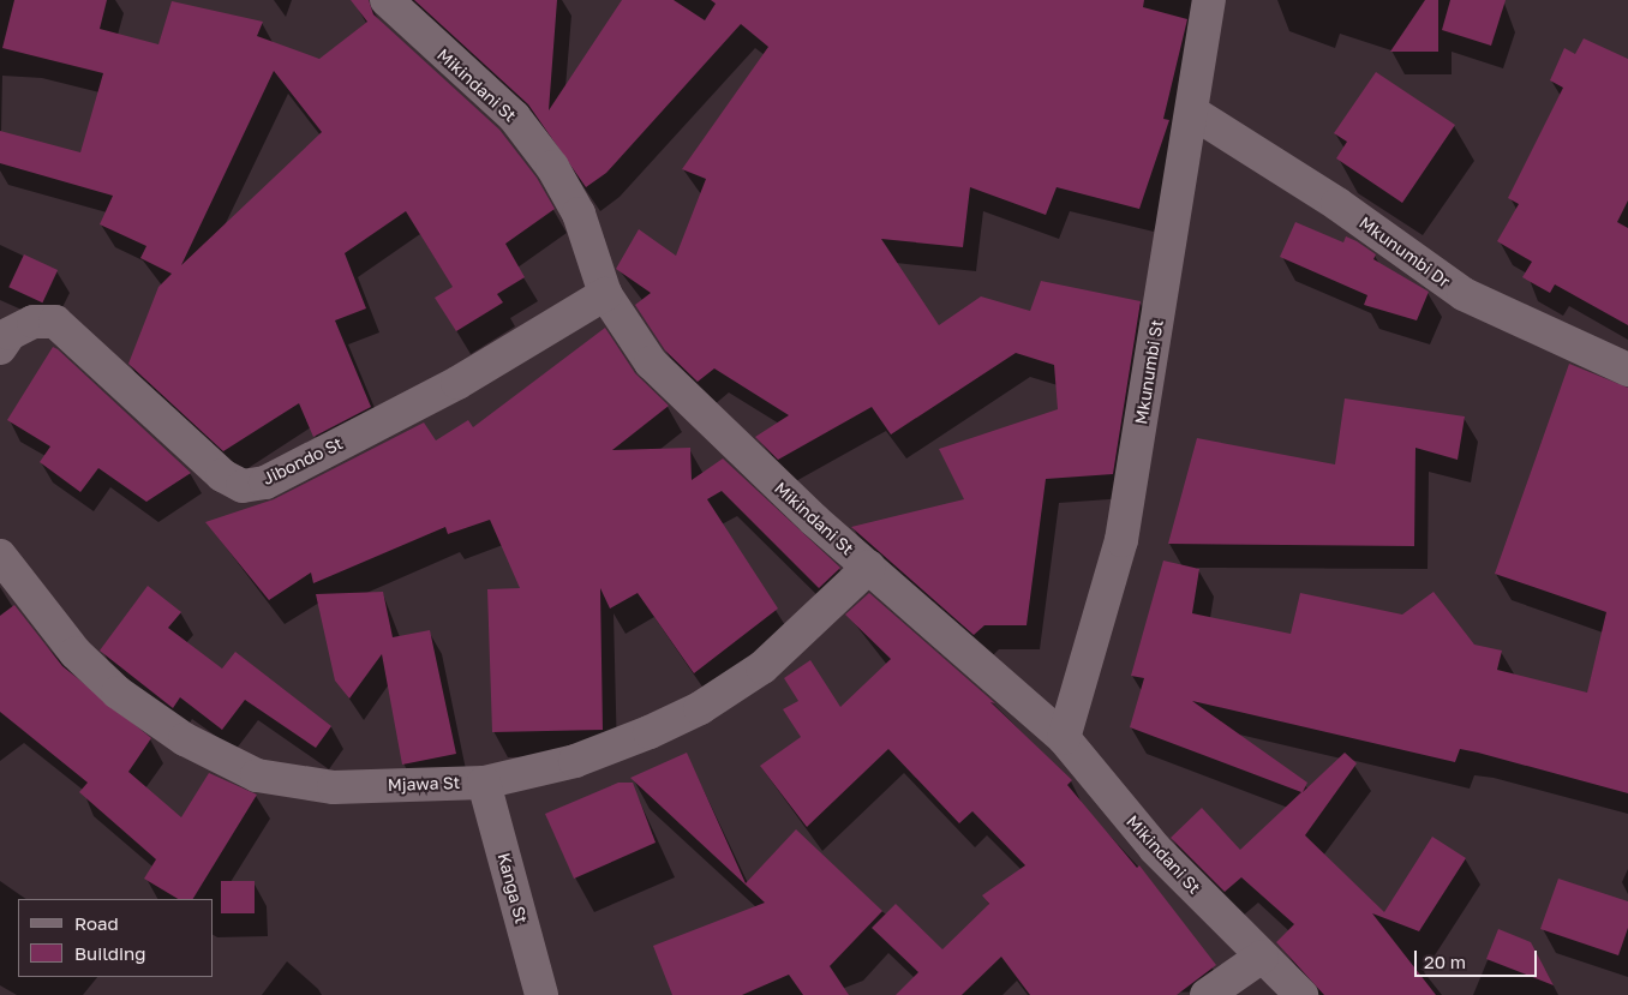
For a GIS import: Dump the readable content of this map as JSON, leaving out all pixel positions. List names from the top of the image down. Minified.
{"streets":{"street":["Mikindani St","Mkunumbi Dr","Mkunumbi St","Jibondo St","Mjawa St","Kanga St"]},"crossings":[["Mikindani St","Mkunumbi St"],["Mikindani St","Jibondo St"],["Mikindani St","Mjawa St"],["Mkunumbi Dr","Mkunumbi St"],["Mjawa St","Kanga St"]],"legend":["Road","Building"],"scale_bar":"20 m"}
